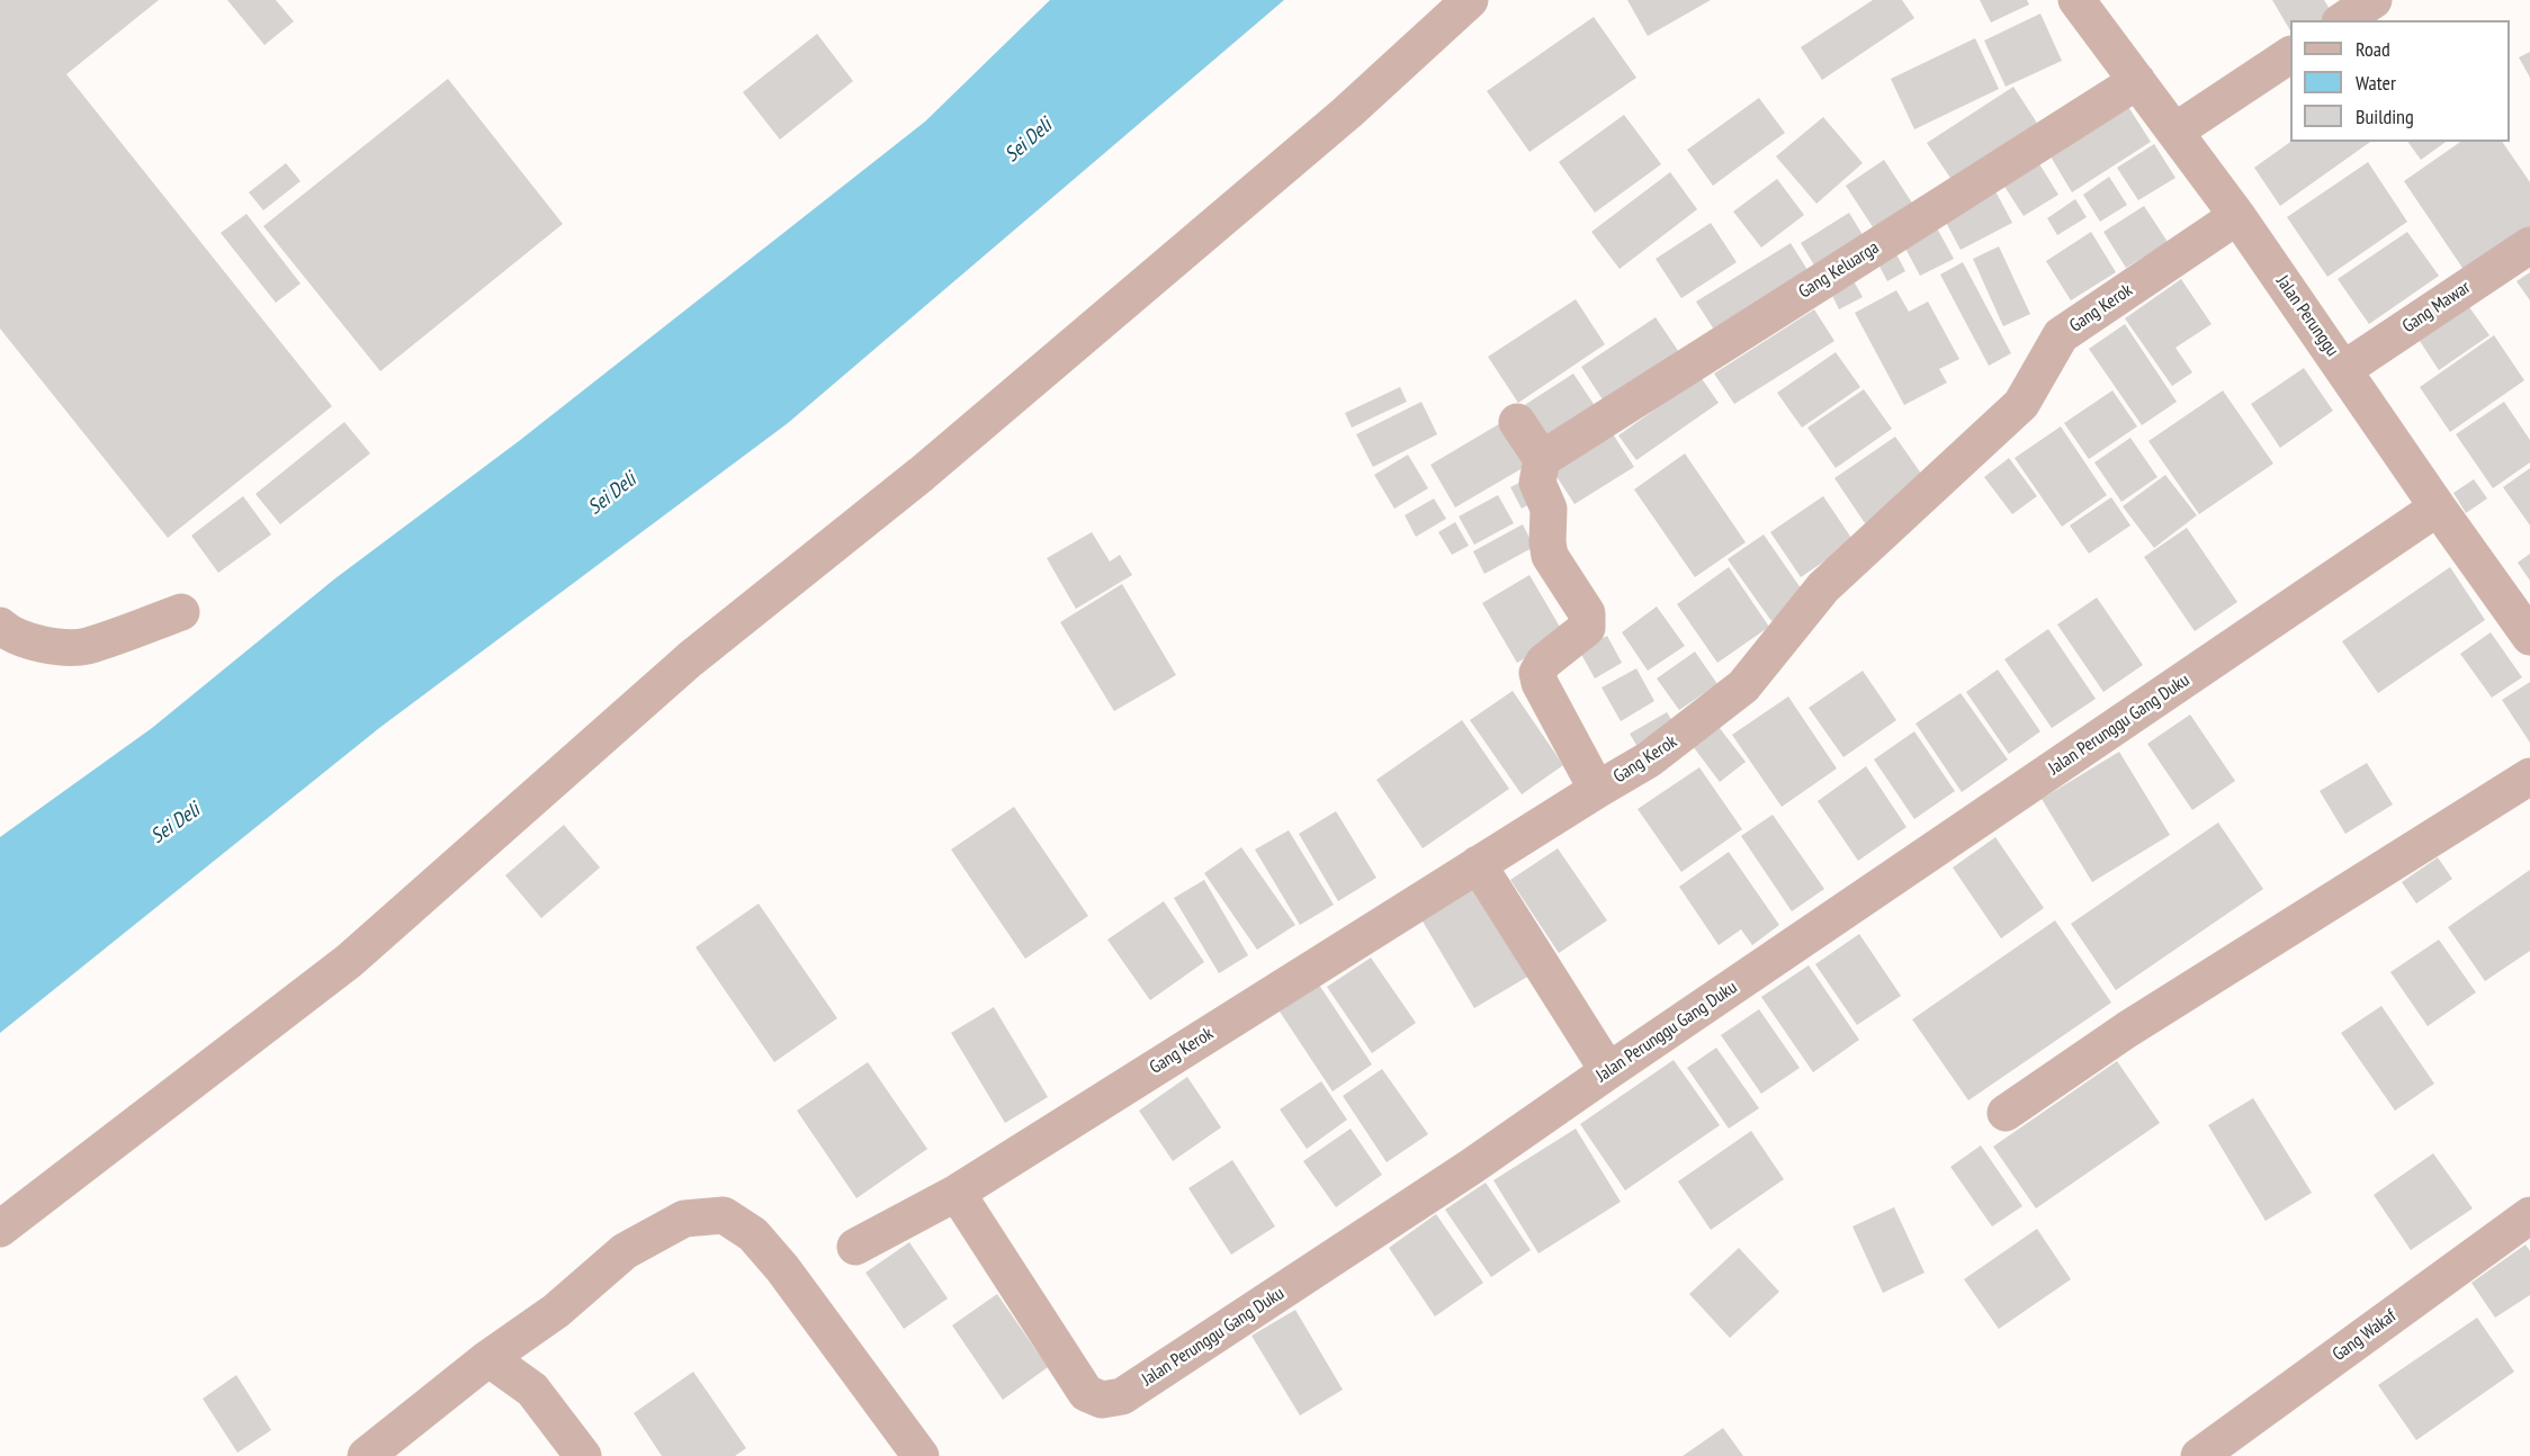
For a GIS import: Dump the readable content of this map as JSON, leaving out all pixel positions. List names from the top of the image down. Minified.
{"streets":{"street":["Gang Keluarga","Gang Mawar","Gang Kerok","Jalan Perunggu","Jalan Perunggu Gang Duku","Gang Wakaf"]},"crossings":[["Gang Keluarga","Jalan Perunggu"],["Gang Mawar","Jalan Perunggu"],["Gang Kerok","Jalan Perunggu"],["Gang Kerok","Jalan Perunggu Gang Duku"],["Jalan Perunggu","Jalan Perunggu Gang Duku"]],"water":["Sei Deli"],"legend":["Road","Water","Building"]}
